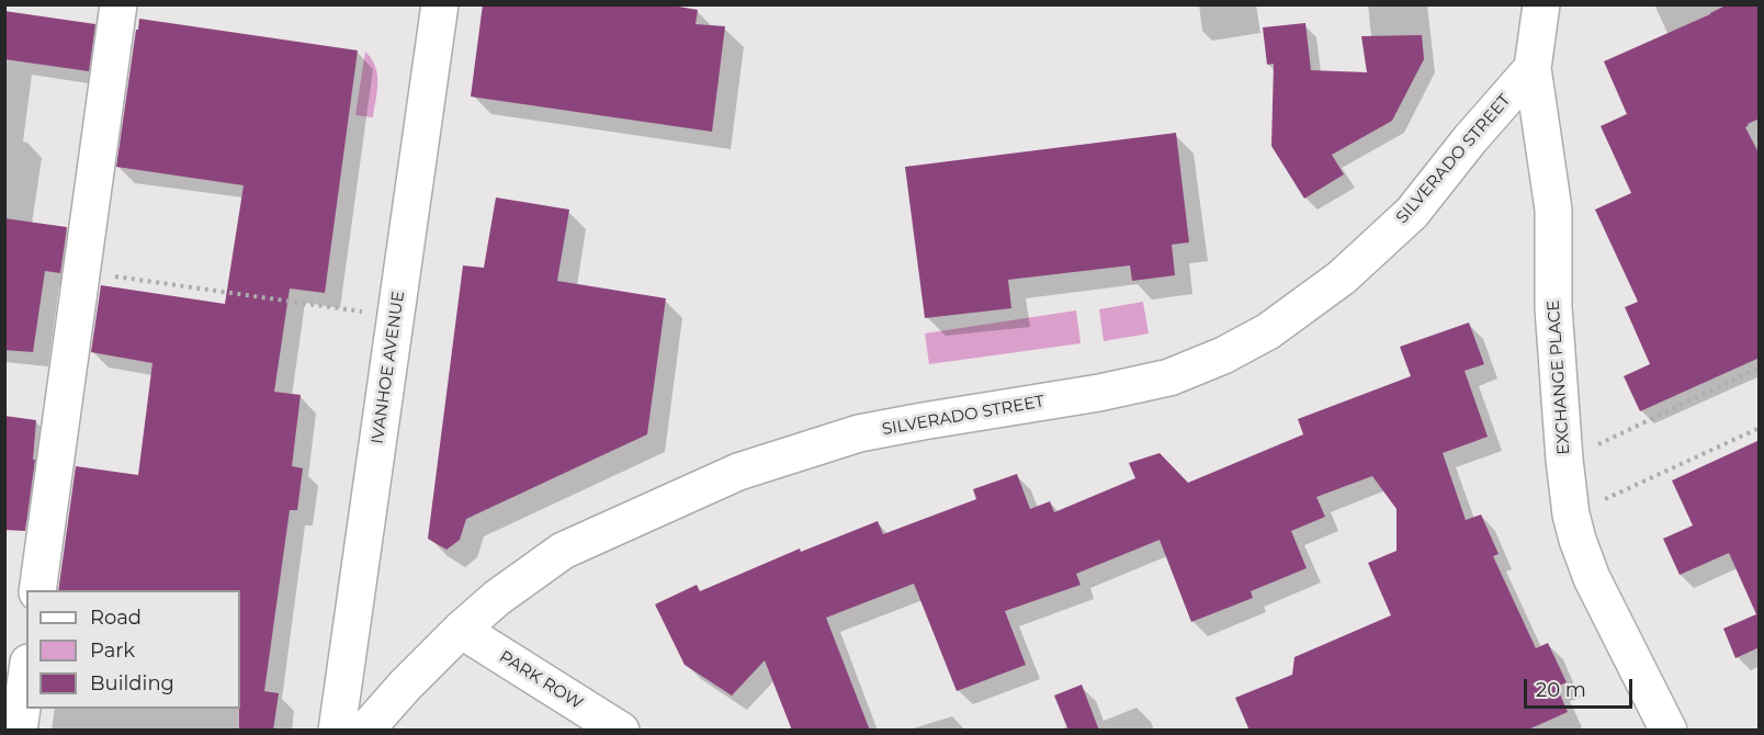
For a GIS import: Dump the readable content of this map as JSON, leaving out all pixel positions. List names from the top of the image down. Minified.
{"streets":{"street":["SILVERADO STREET","IVANHOE AVENUE","EXCHANGE PLACE","PARK ROW"]},"crossings":[["SILVERADO STREET","EXCHANGE PLACE"],["SILVERADO STREET","PARK ROW"]],"legend":["Road","Park","Building"],"scale_bar":"20 m"}
